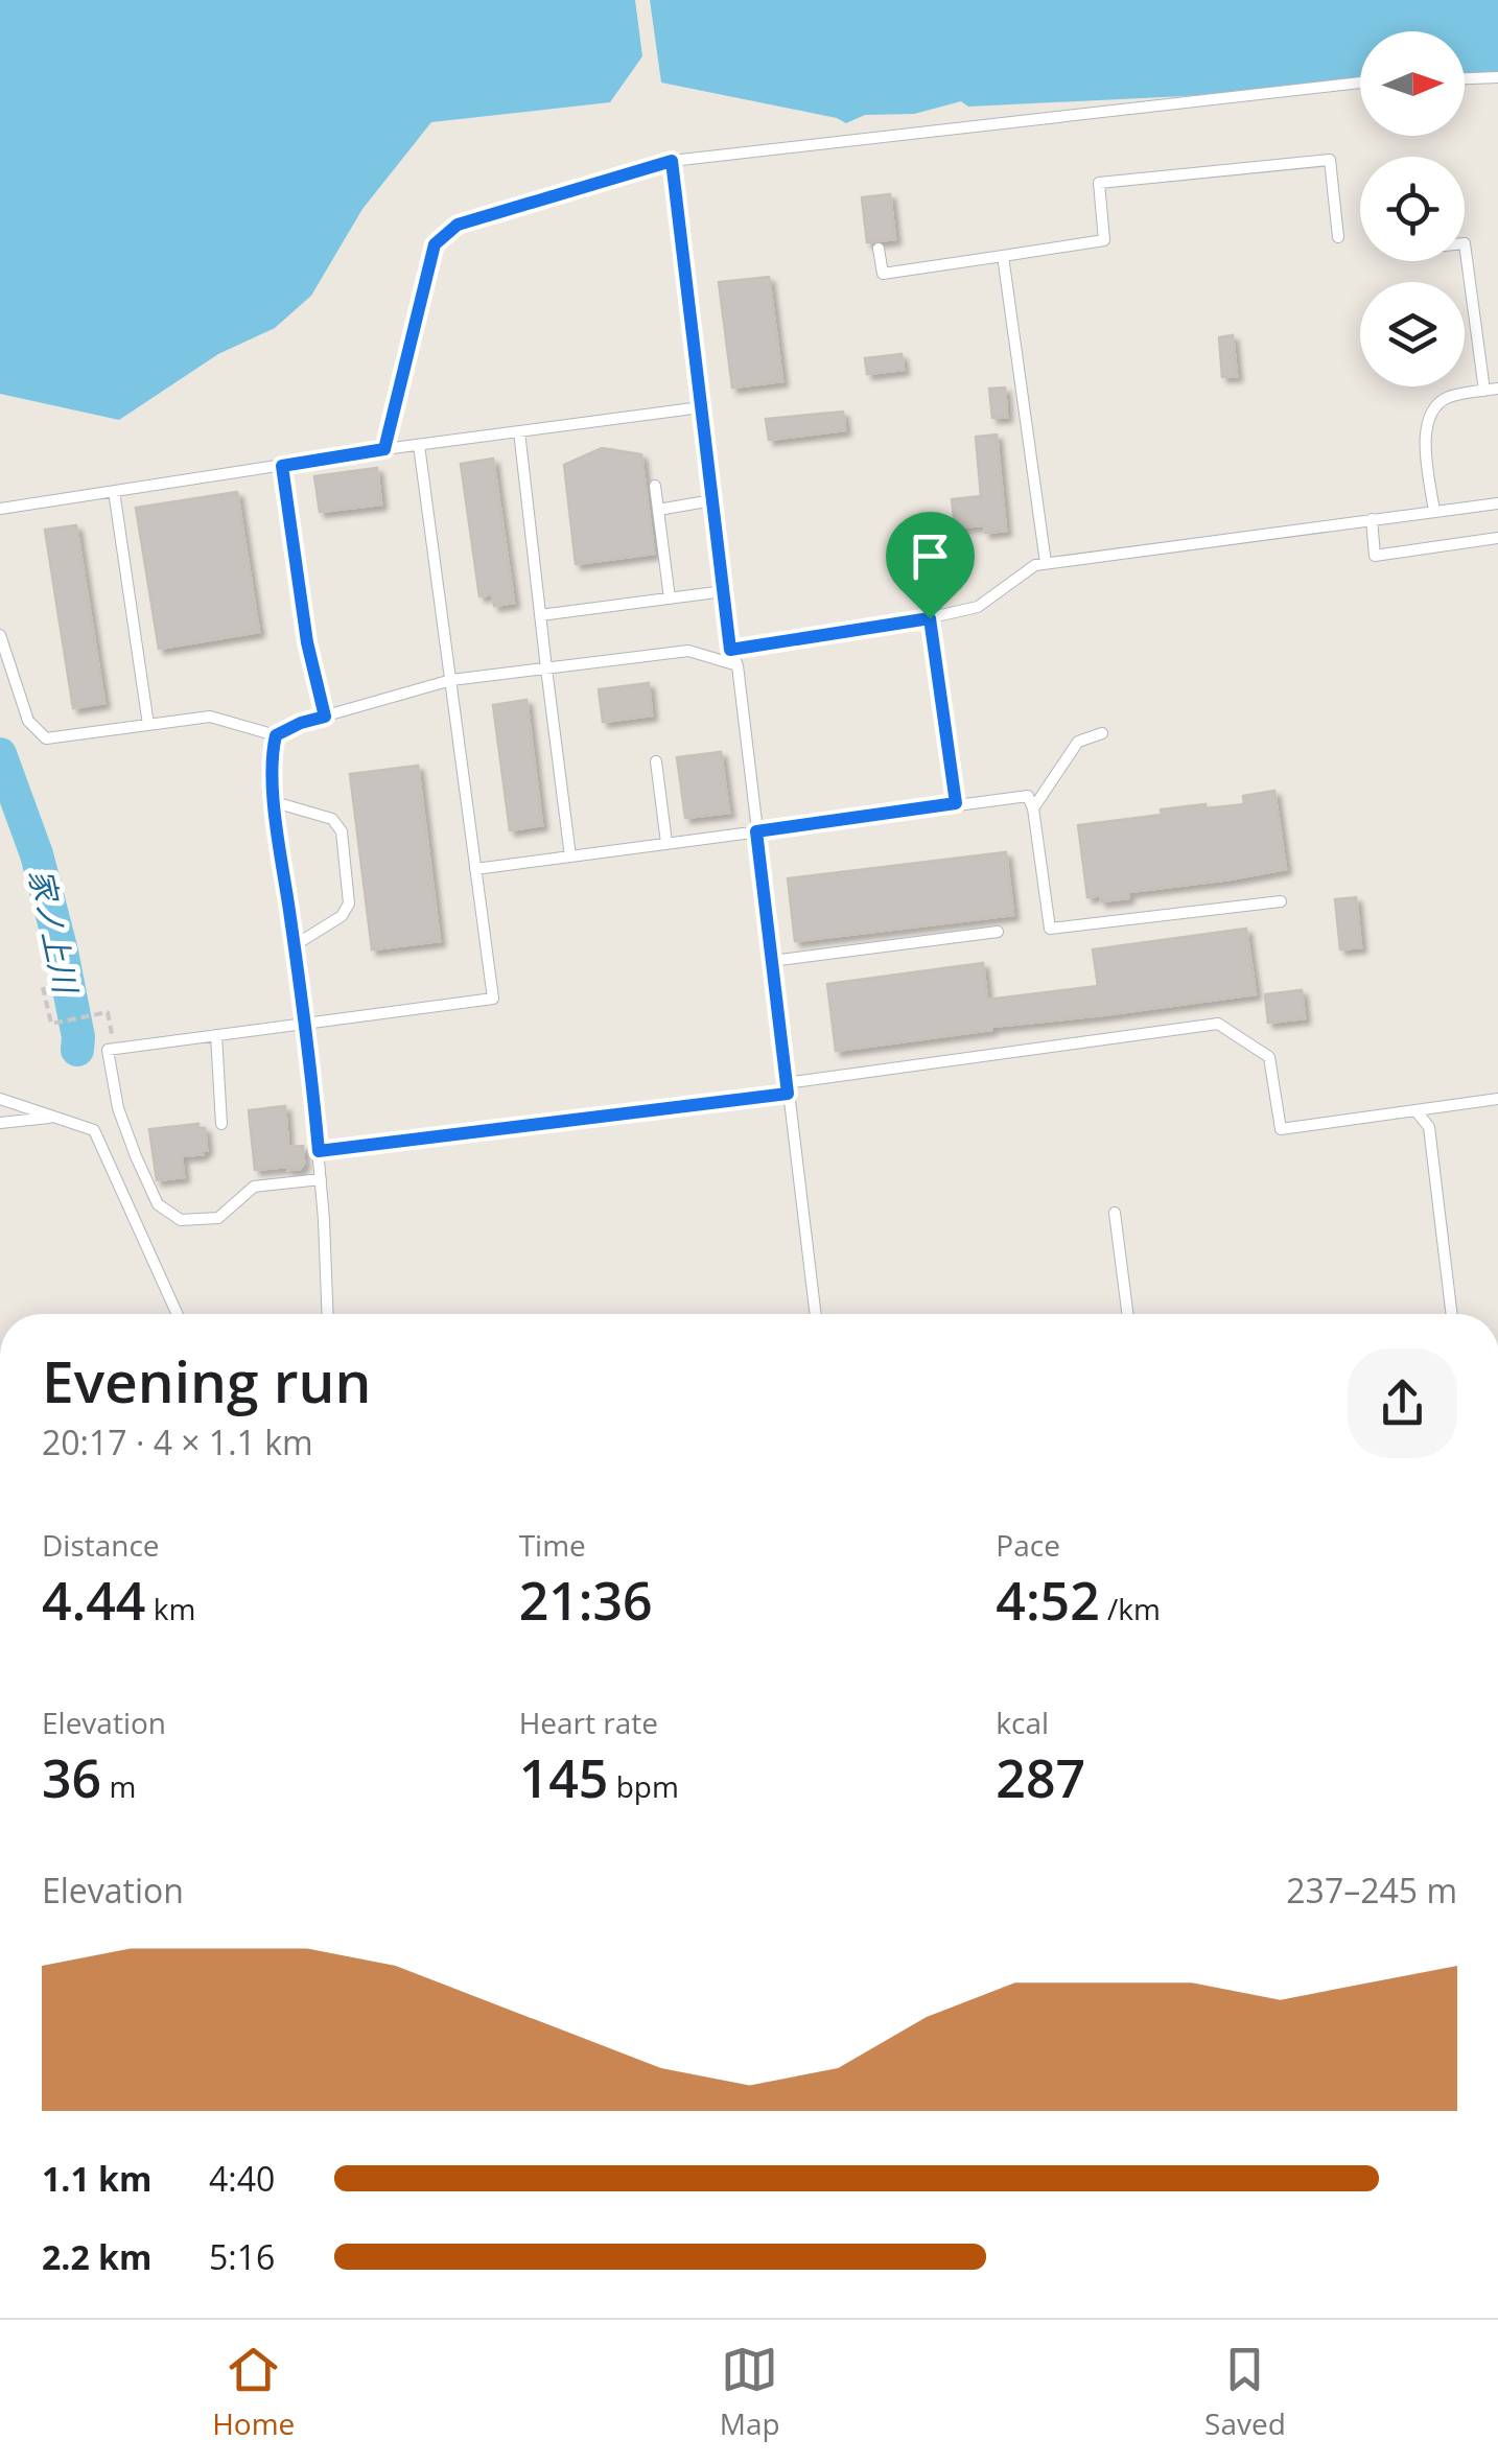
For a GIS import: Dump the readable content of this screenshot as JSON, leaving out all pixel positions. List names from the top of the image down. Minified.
{"water":["家ノ上川"],"north":"right","page":{"heading":["Evening run","20:17 · 4 × 1.1 km"],"stats":[["Distance","4.44 km"],["Time","21:36"],["Pace","4:52 /km"],["Elevation","36 m"],["Heart rate","145 bpm"],["kcal","287"]],"chart":["Elevation","237–245 m"],"list":[{"name":"1.1 km","note":"4:40"},{"name":"2.2 km","note":"5:16"}],"tabs":["Home","Map","Saved"]}}
